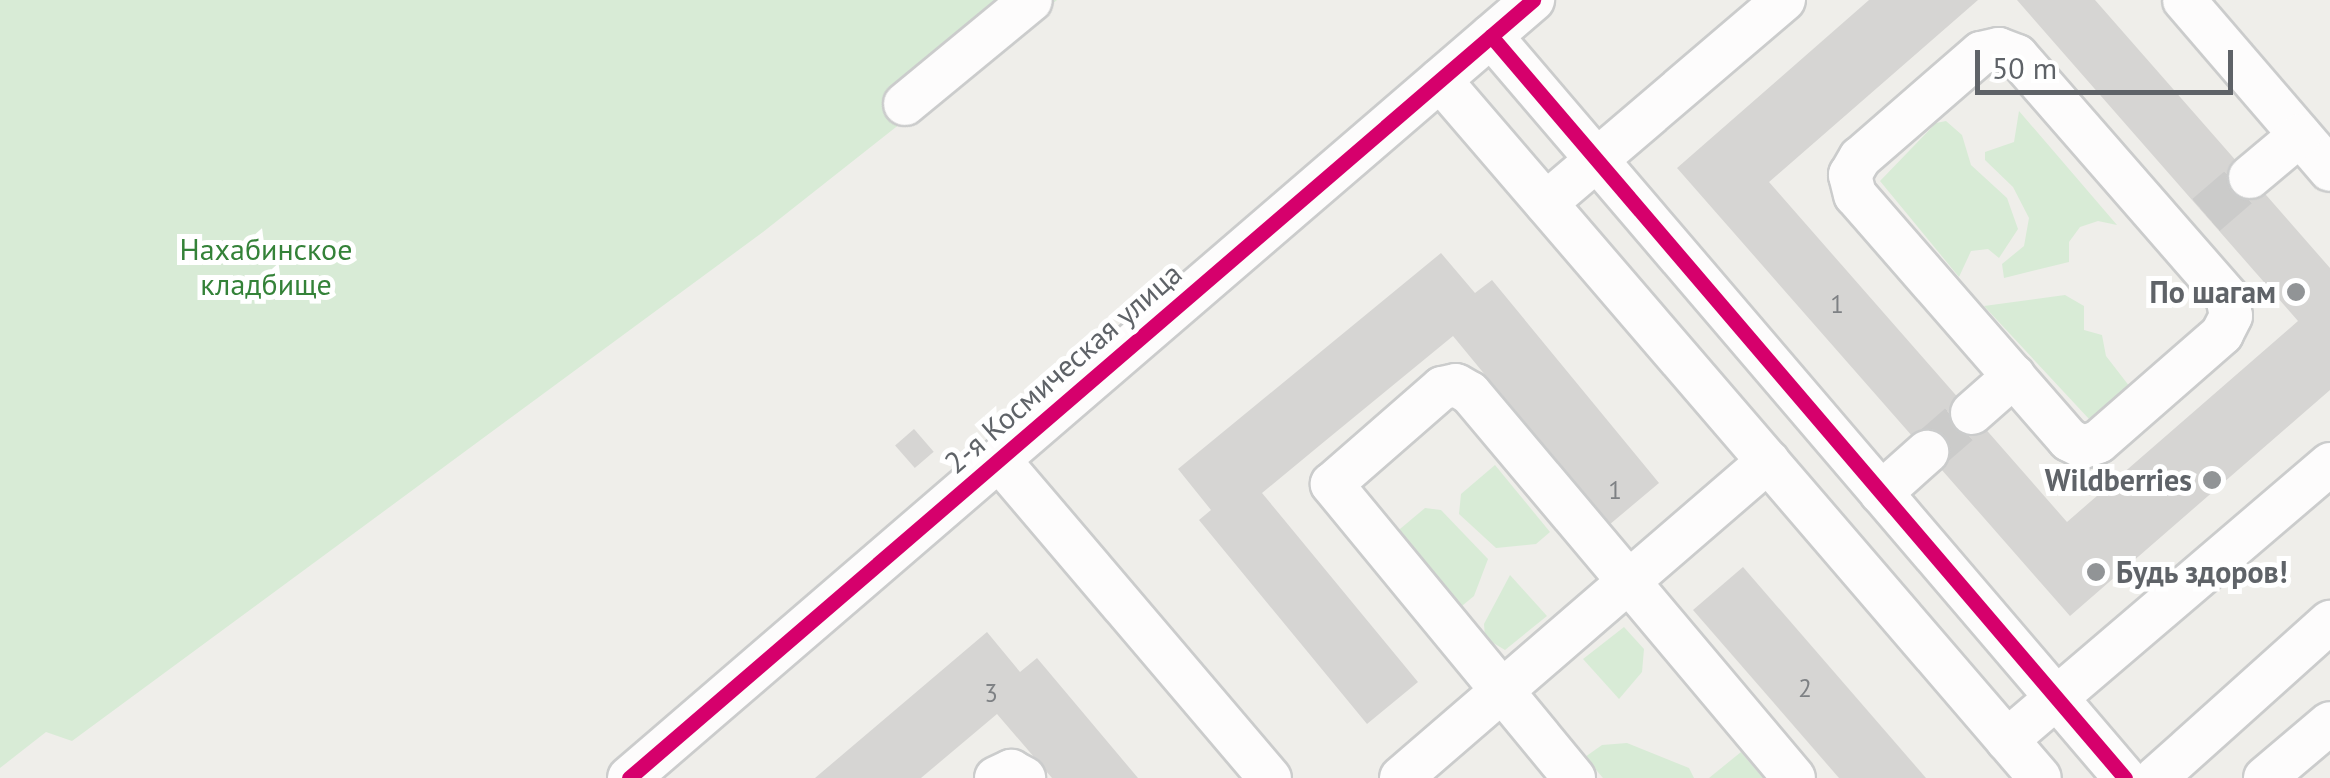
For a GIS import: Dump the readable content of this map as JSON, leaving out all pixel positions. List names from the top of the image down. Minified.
{"streets":{"street":["2-я Космическая улица"]},"parks":["Нахабинское кладбище"],"places":["По шагам","Wildberries","Будь здоров!"],"house_numbers":["1","1","2","3"],"scale_bar":"50 m"}
